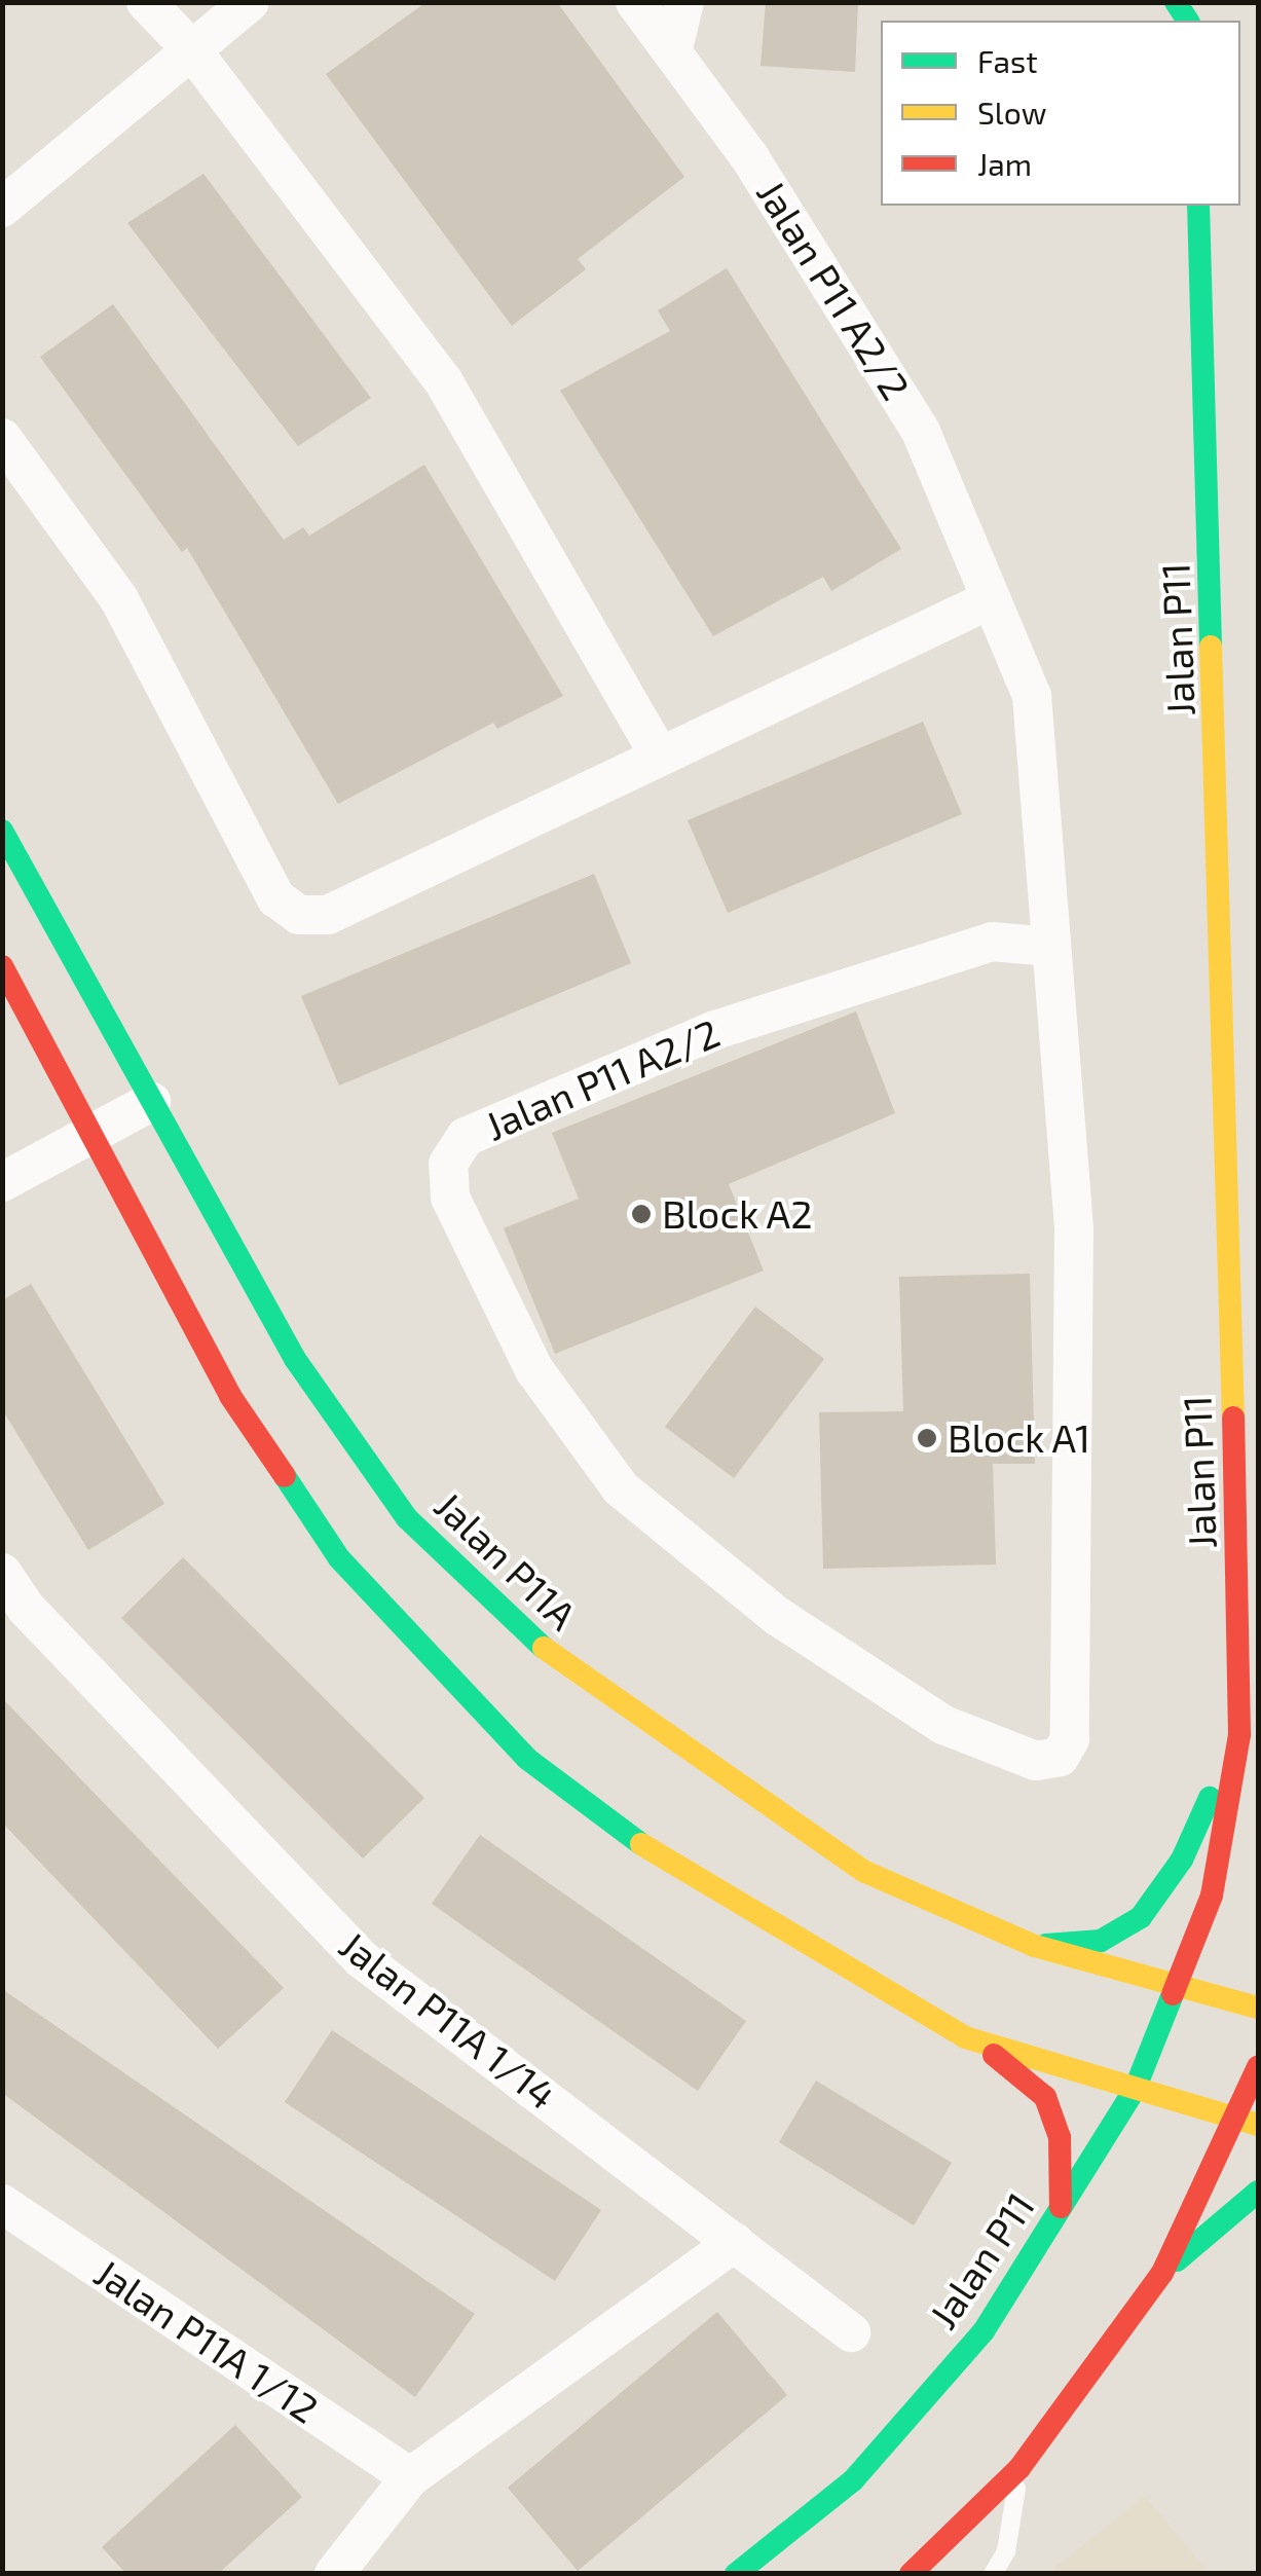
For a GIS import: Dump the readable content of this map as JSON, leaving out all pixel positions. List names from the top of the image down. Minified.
{"streets":{"main road":["Jalan P11","Jalan P11A"],"street":["Jalan P11 A2/2","Jalan P11A 1/14","Jalan P11A 1/12"]},"crossings":[["Jalan P11","Jalan P11A"]],"places":["Block A2","Block A1"],"legend":["Fast","Slow","Jam"]}
